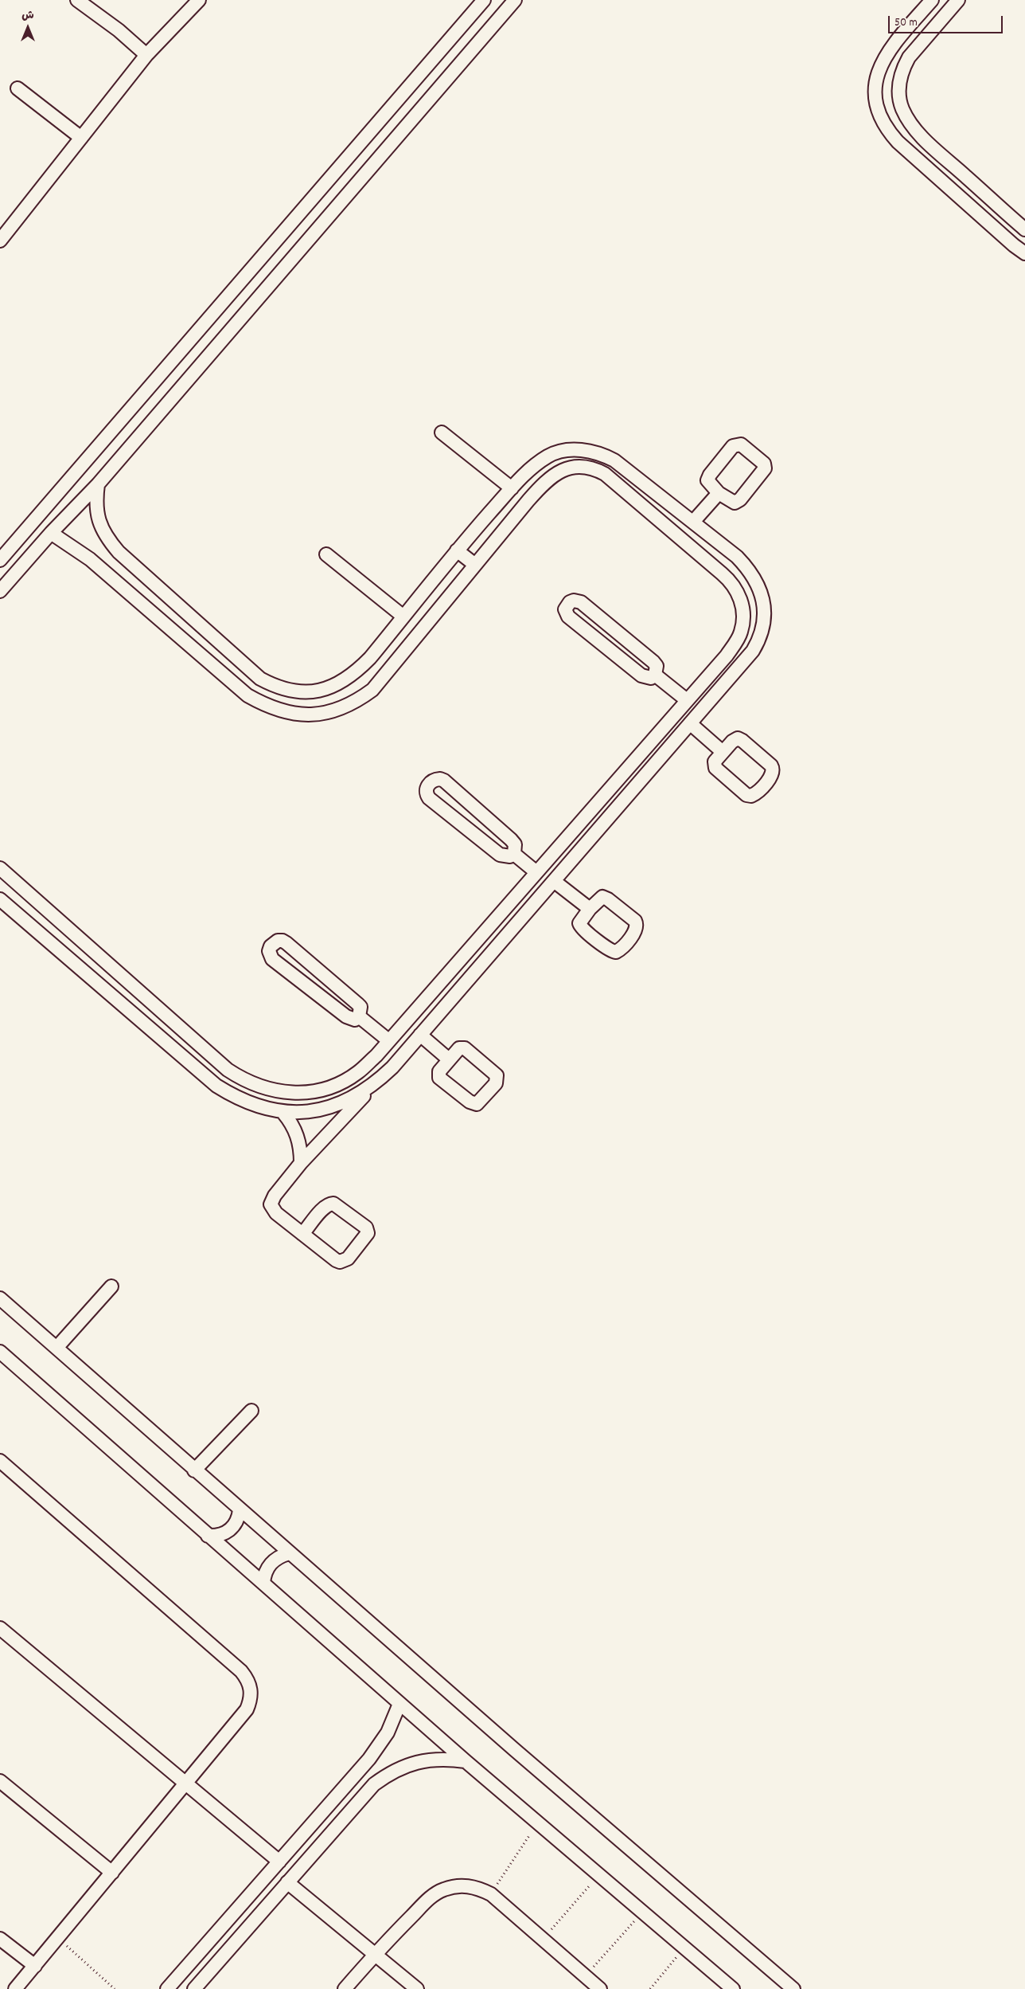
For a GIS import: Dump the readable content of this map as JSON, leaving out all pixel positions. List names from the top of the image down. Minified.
{"scale_bar":"50 m","north":"top"}
